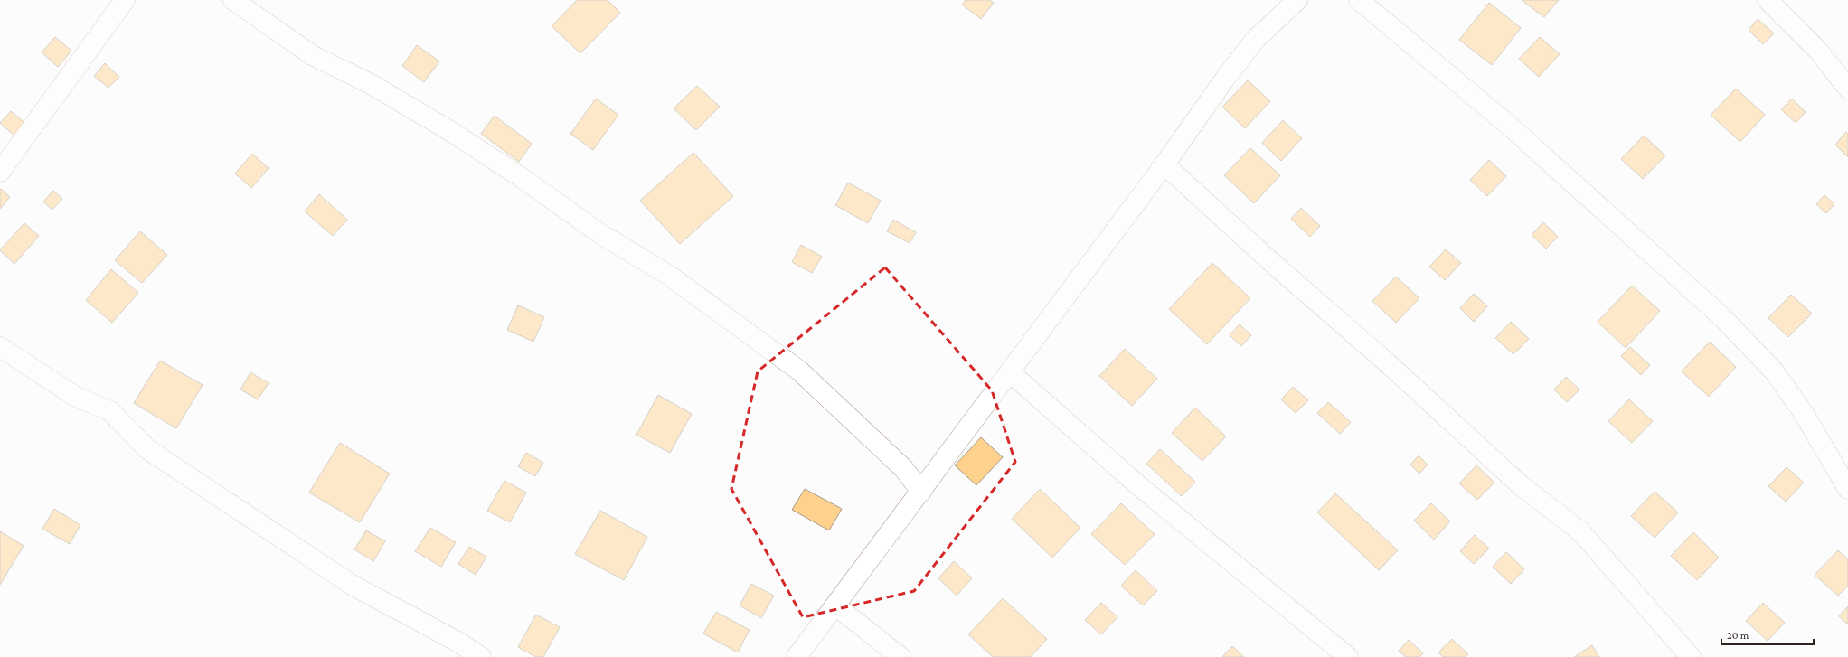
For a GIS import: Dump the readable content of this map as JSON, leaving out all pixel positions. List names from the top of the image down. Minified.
{"scale_bar":"20 m"}
